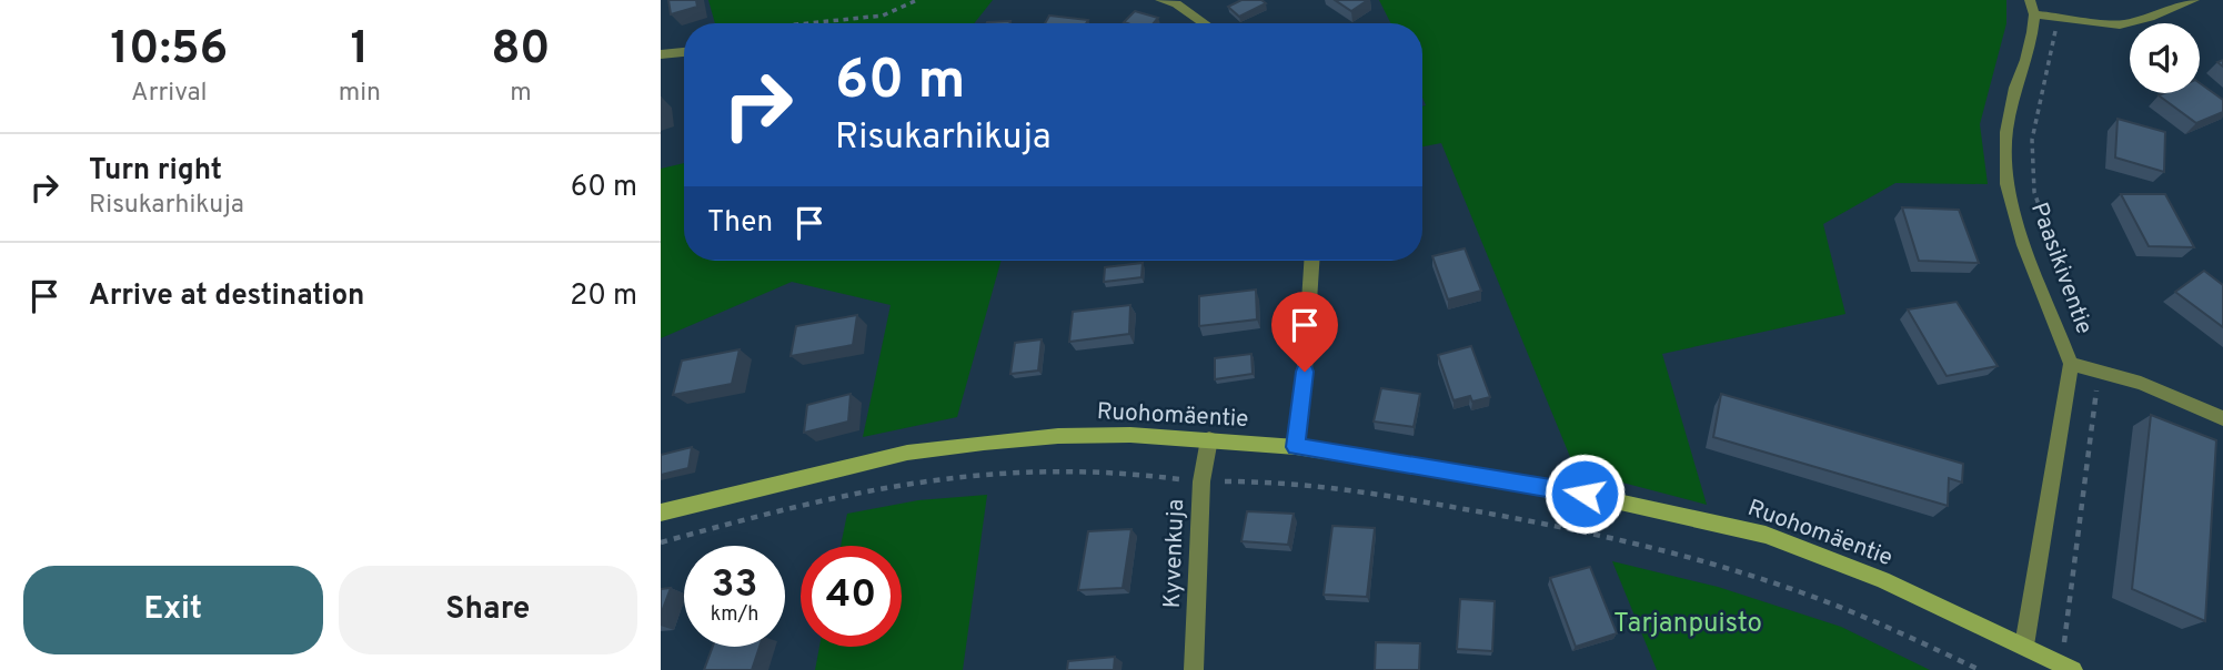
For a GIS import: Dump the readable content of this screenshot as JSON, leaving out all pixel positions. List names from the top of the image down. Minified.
{"streets":{"street":["Paasikiventie","Ruohomäentie","Kyvenkuja"]},"crossings":[["Paasikiventie","Ruohomäentie"],["Ruohomäentie","Kyvenkuja"]],"parks":["Tarjanpuisto"],"page":{"eta":["10:56","Arrival","1","min","80","m"],"turn":["60 m","Risukarhikuja"],"list":[{"name":"Turn right","note":"Risukarhikuja","value":"60 m"},{"name":"Arrive at destination","value":"20 m"}],"then":"Then","speed":"33 km/h","limit":"40","buttons":["Exit","Share"]}}
